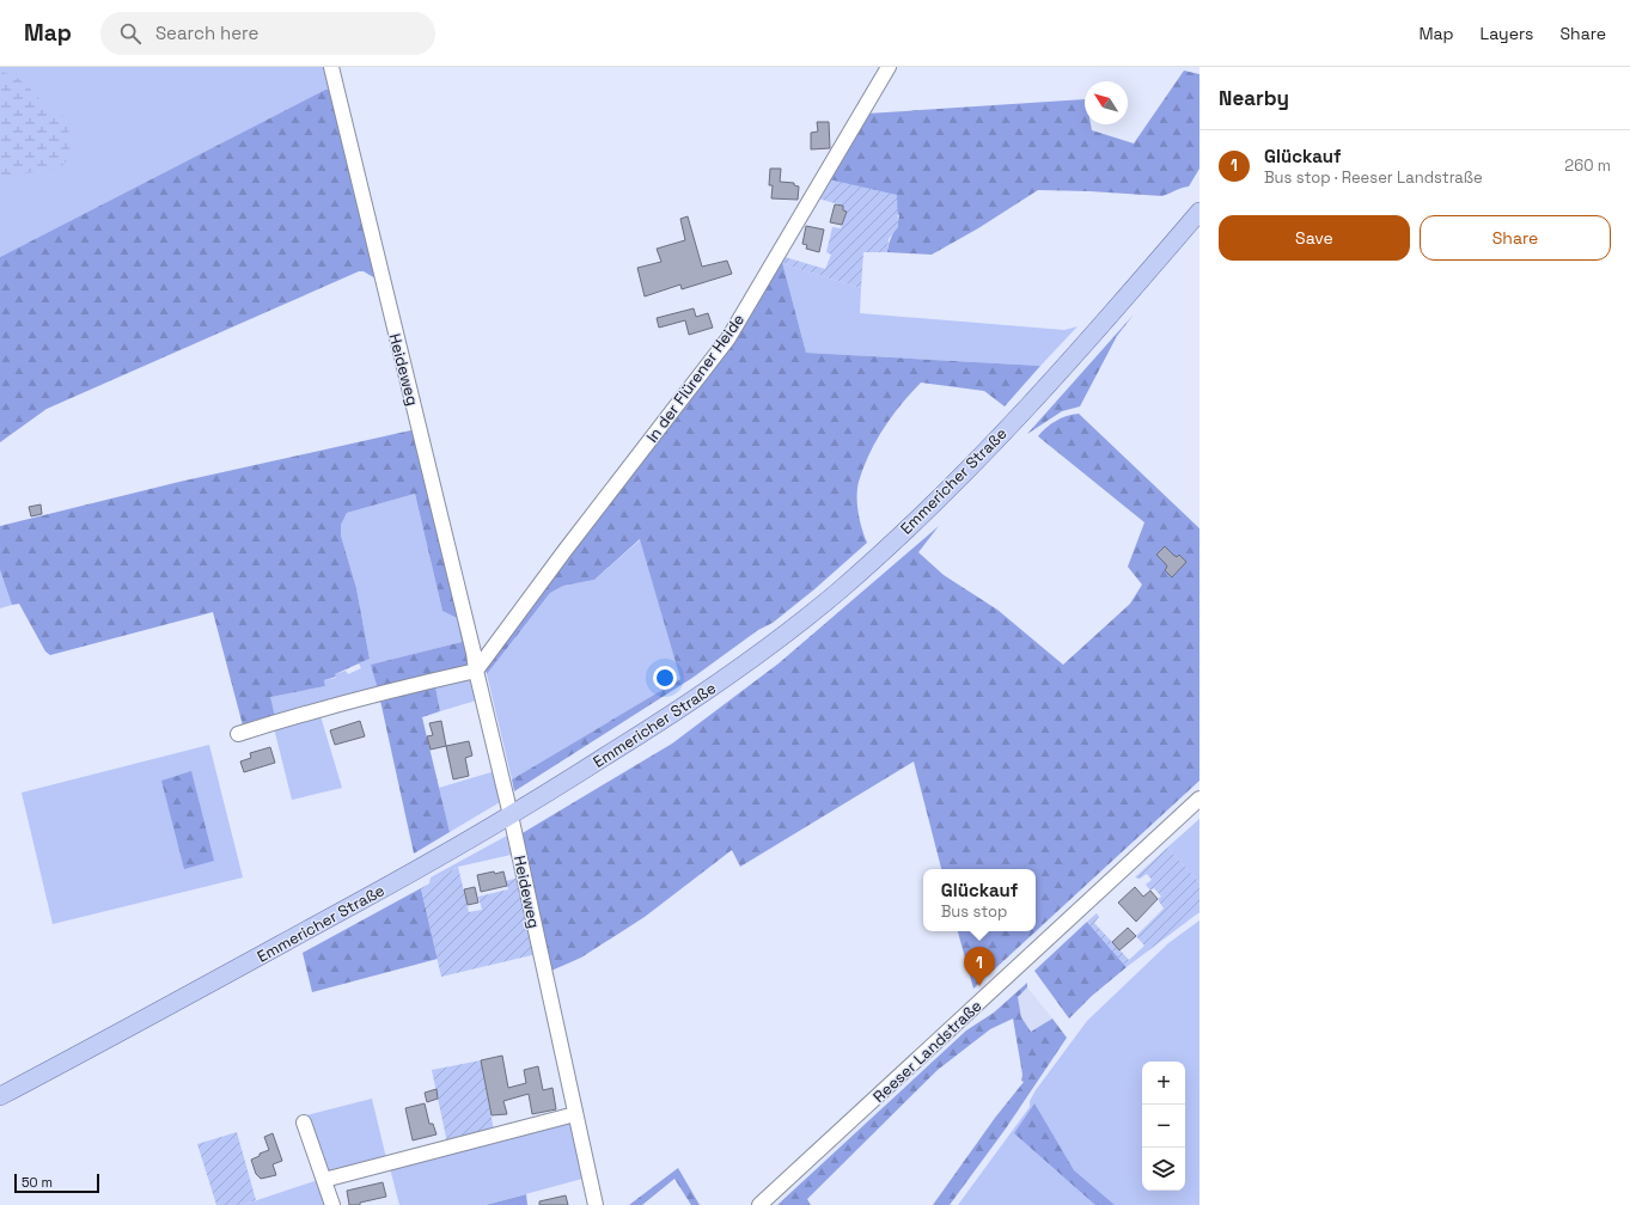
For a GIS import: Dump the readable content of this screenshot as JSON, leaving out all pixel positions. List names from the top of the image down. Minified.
{"streets":{"main road":["Emmericher Straße"],"street":["Heideweg","In der Flürener Heide","Reeser Landstraße"]},"crossings":[["Heideweg","In der Flürener Heide"],["Heideweg","Emmericher Straße"]],"scale_bar":"50 m","north":"top left","page":{"header":"Map","search":"Search here","nav":["Map","Layers","Share"],"heading":"Nearby","list":[{"mark":"1","name":"Glückauf","note":"Bus stop · Reeser Landstraße","value":"260 m"}],"buttons":["Save","Share"],"popup":["Glückauf","Bus stop"],"pins":"1","map_buttons":["+","−"],"scale":"50 m"}}
